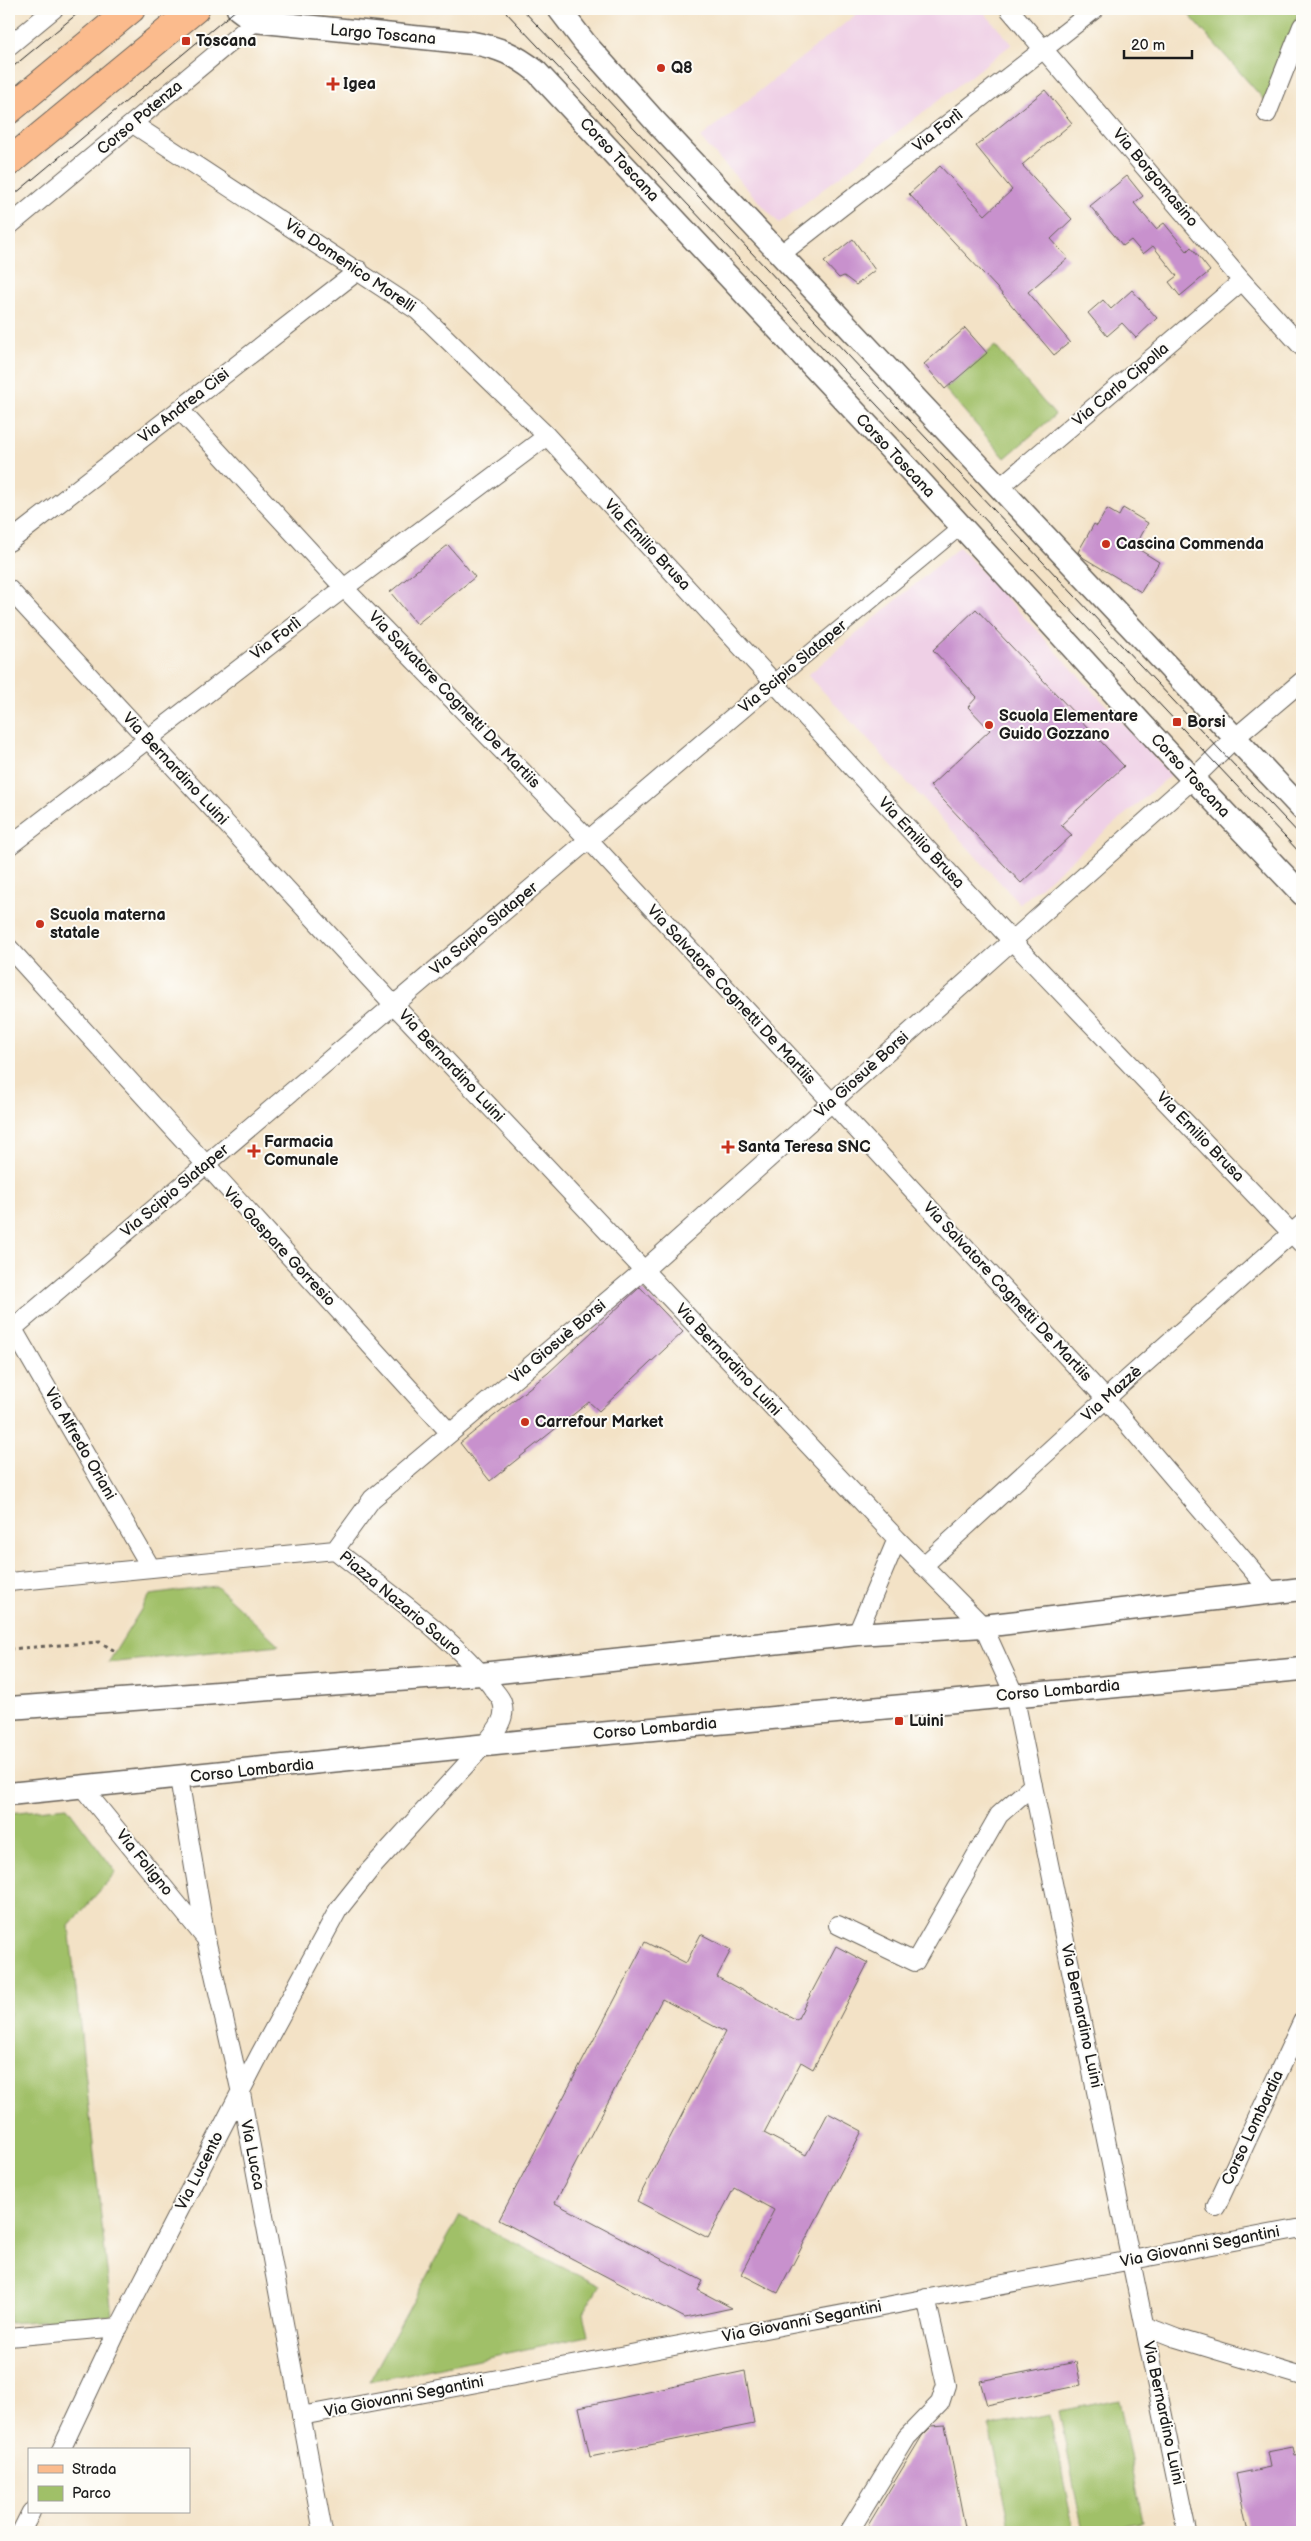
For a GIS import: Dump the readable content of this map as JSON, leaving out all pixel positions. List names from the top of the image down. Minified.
{"streets":{"street":["Largo Toscana","Corso Potenza","Via Forlì","Corso Toscana","Via Borgomasino","Via Domenico Morelli","Via Carlo Cipolla","Via Andrea Cisi","Via Emilio Brusa","Via Scipio Slataper","Via Salvatore Cognetti De Martiis","Via Bernardino Luini","Via Giosuè Borsi","Via Gaspare Gorresio","Via Mazzè","Via Alfredo Oriani","Piazza Nazario Sauro","Corso Lombardia","Via Foligno","Via Lucca","Via Lucento","Via Giovanni Segantini"]},"crossings":[["Largo Toscana","Corso Potenza"],["Largo Toscana","Corso Toscana"],["Corso Potenza","Via Domenico Morelli"],["Via Forlì","Via Borgomasino"],["Via Forlì","Via Domenico Morelli"],["Via Forlì","Via Emilio Brusa"],["Via Forlì","Via Salvatore Cognetti De Martiis"],["Via Forlì","Via Bernardino Luini"],["Corso Toscana","Via Scipio Slataper"],["Corso Toscana","Via Giosuè Borsi"],["Via Borgomasino","Via Carlo Cipolla"],["Via Domenico Morelli","Via Andrea Cisi"],["Via Domenico Morelli","Via Emilio Brusa"],["Via Andrea Cisi","Via Salvatore Cognetti De Martiis"],["Via Emilio Brusa","Via Scipio Slataper"],["Via Emilio Brusa","Via Giosuè Borsi"],["Via Emilio Brusa","Via Mazzè"],["Via Scipio Slataper","Via Salvatore Cognetti De Martiis"],["Via Scipio Slataper","Via Bernardino Luini"],["Via Scipio Slataper","Via Gaspare Gorresio"],["Via Scipio Slataper","Via Alfredo Oriani"],["Via Salvatore Cognetti De Martiis","Via Giosuè Borsi"],["Via Salvatore Cognetti De Martiis","Via Mazzè"],["Via Bernardino Luini","Via Giosuè Borsi"],["Via Bernardino Luini","Via Mazzè"],["Via Bernardino Luini","Corso Lombardia"],["Via Bernardino Luini","Via Giovanni Segantini"],["Via Giosuè Borsi","Via Gaspare Gorresio"],["Via Giosuè Borsi","Piazza Nazario Sauro"],["Via Alfredo Oriani","Piazza Nazario Sauro"],["Piazza Nazario Sauro","Corso Lombardia"],["Piazza Nazario Sauro","Via Lucento"],["Corso Lombardia","Via Foligno"],["Corso Lombardia","Via Lucca"],["Via Foligno","Via Lucca"],["Via Lucca","Via Lucento"],["Via Lucca","Via Giovanni Segantini"]],"places":{"transit":["Toscana","Borsi","Luini"],"other":["Q8","Cascina Commenda","Scuola Elementare Guido Gozzano","Scuola materna statale","Carrefour Market"],"health":["Igea","Santa Teresa SNC","Farmacia Comunale"]},"legend":["Strada","Parco"],"scale_bar":"20 m"}
